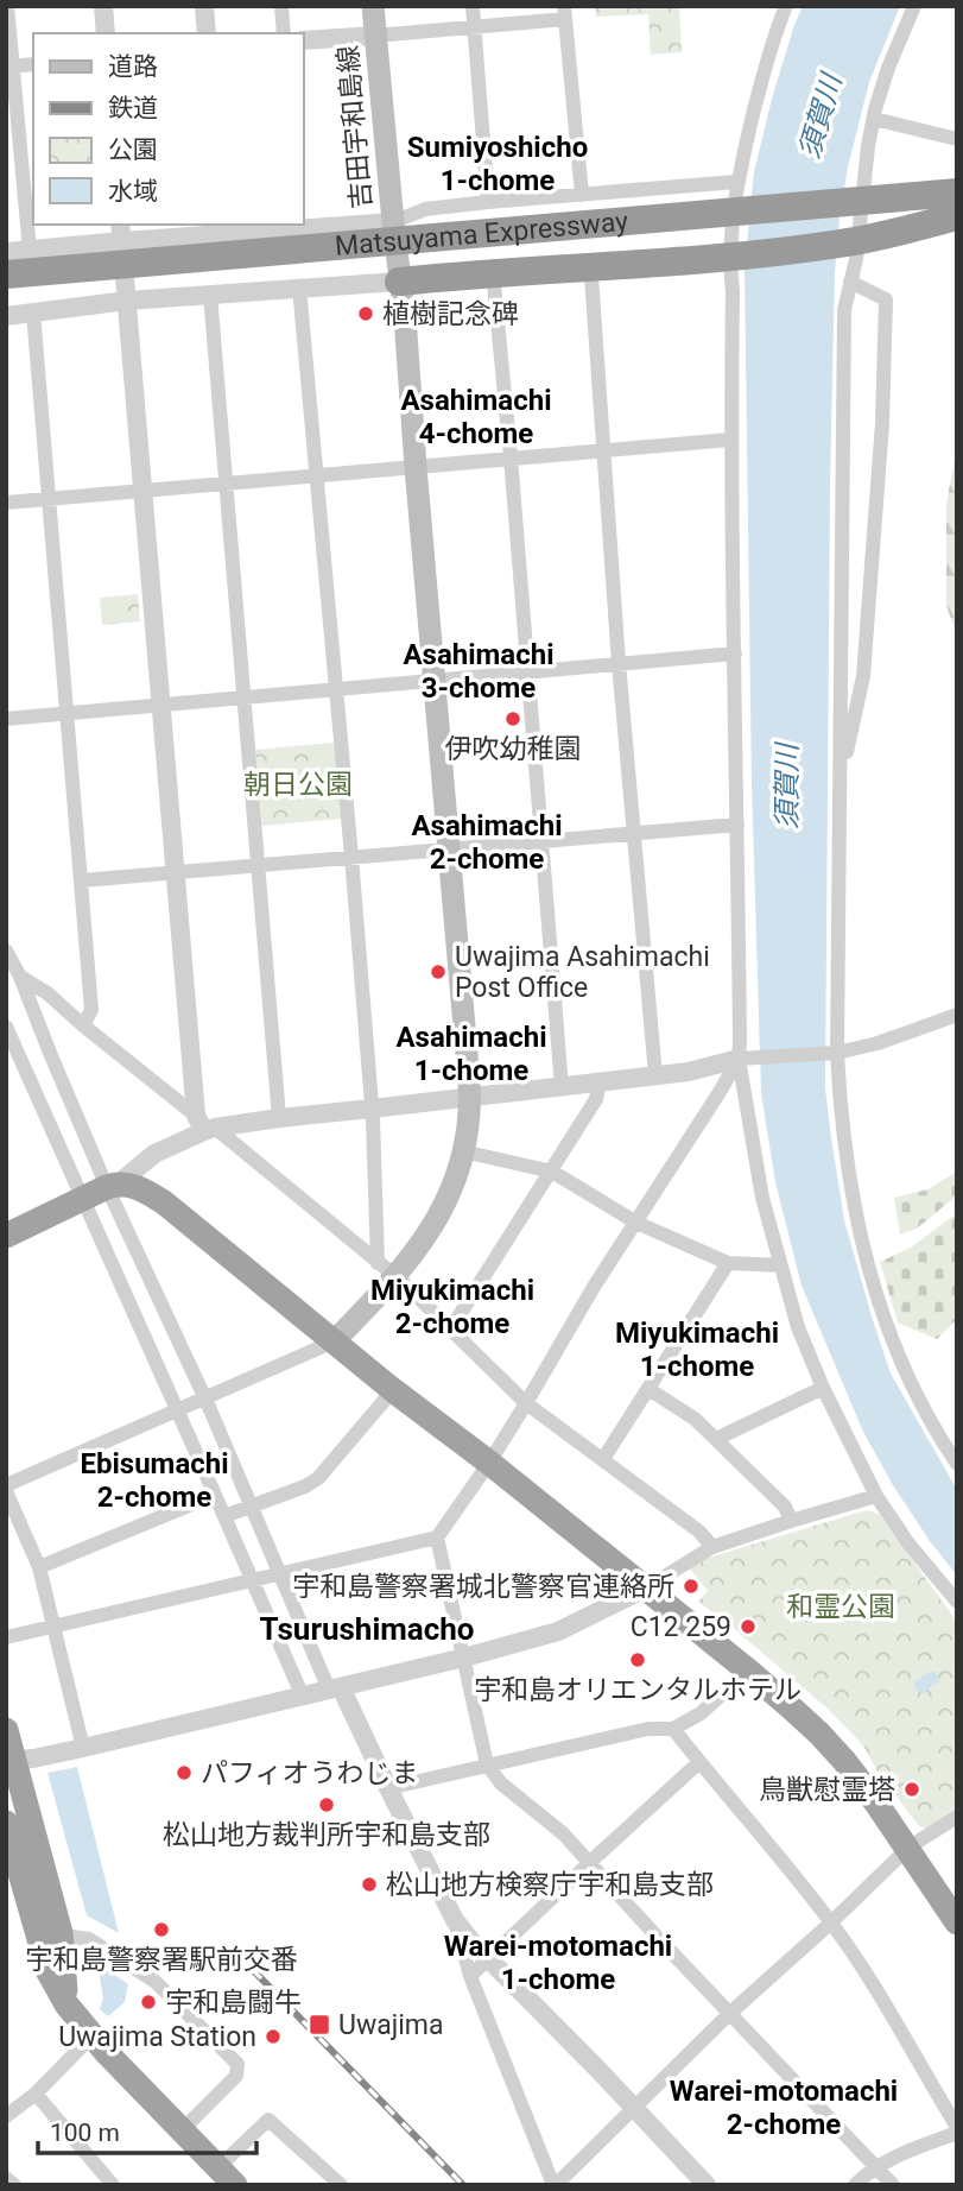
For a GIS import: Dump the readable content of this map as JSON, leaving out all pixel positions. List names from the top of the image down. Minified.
{"streets":{"highway":["Matsuyama Expressway"],"main road":["吉田宇和島線"]},"districts":["Sumiyoshicho 1-chome","Asahimachi 4-chome","Asahimachi 3-chome","Asahimachi 2-chome","Asahimachi 1-chome","Miyukimachi 2-chome","Miyukimachi 1-chome","Ebisumachi 2-chome","Tsurushimacho","Warei-motomachi 1-chome","Warei-motomachi 2-chome"],"water":["須賀川"],"parks":["朝日公園","和霊公園"],"places":{"other":["植樹記念碑","伊吹幼稚園","Uwajima Asahimachi Post Office","宇和島警察署城北警察官連絡所","C12 259","宇和島オリエンタルホテル","パフィオうわじま","鳥獣慰霊塔","松山地方裁判所宇和島支部","松山地方検察庁宇和島支部","宇和島警察署駅前交番","宇和島闘牛","Uwajima Station"],"transit":["Uwajima"]},"legend":["道路","鉄道","公園","水域"],"scale_bar":"100 m"}
